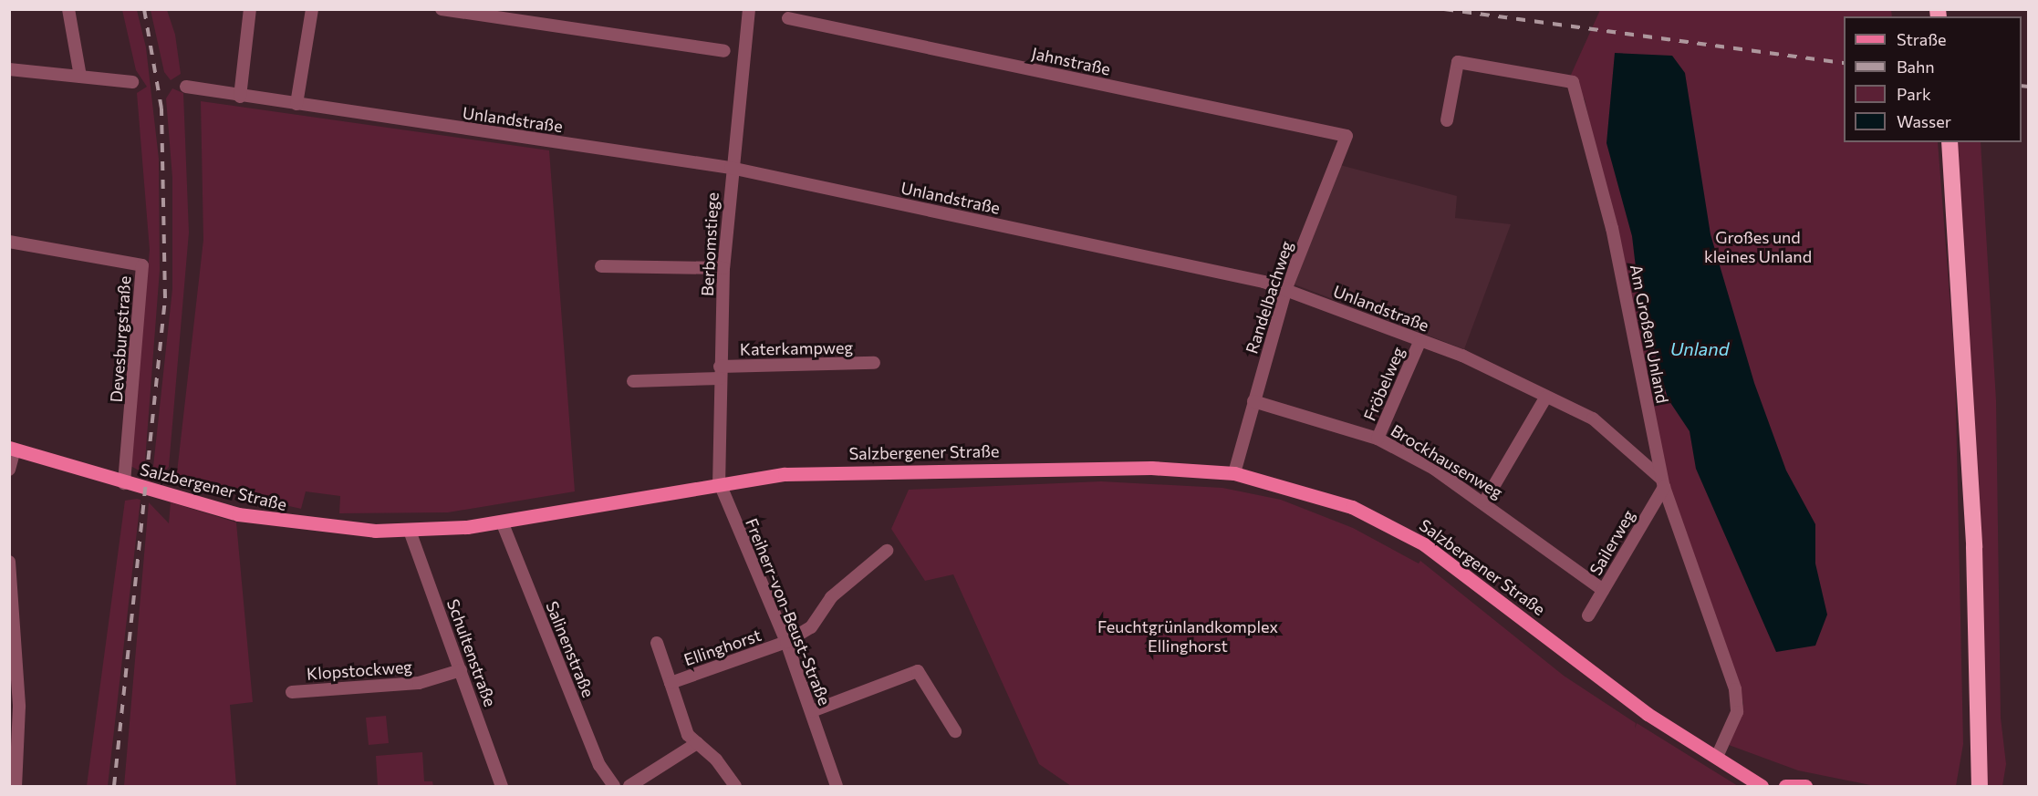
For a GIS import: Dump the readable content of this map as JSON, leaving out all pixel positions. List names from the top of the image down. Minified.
{"streets":{"main road":["Salzbergener Straße"],"street":["Jahnstraße","Unlandstraße","Berbomstiege","Randelbachweg","Am Großen Unland","Devesburgstraße","Katerkampweg","Fröbelweg","Brockhausenweg","Sailerweg","Freiherr-von-Beust-Straße","Ellinghorst","Salinenstraße","Schultenstraße","Klopstockweg"]},"crossings":[["Jahnstraße","Randelbachweg"],["Unlandstraße","Berbomstiege"],["Unlandstraße","Randelbachweg"],["Unlandstraße","Am Großen Unland"],["Unlandstraße","Fröbelweg"],["Unlandstraße","Sailerweg"],["Berbomstiege","Katerkampweg"],["Berbomstiege","Salzbergener Straße"],["Berbomstiege","Freiherr-von-Beust-Straße"],["Randelbachweg","Salzbergener Straße"],["Randelbachweg","Brockhausenweg"],["Am Großen Unland","Salzbergener Straße"],["Am Großen Unland","Sailerweg"],["Devesburgstraße","Salzbergener Straße"],["Fröbelweg","Brockhausenweg"],["Salzbergener Straße","Freiherr-von-Beust-Straße"],["Salzbergener Straße","Salinenstraße"],["Salzbergener Straße","Schultenstraße"],["Brockhausenweg","Sailerweg"],["Freiherr-von-Beust-Straße","Ellinghorst"],["Schultenstraße","Klopstockweg"]],"water":["Unland"],"parks":["Großes und kleines Unland","Feuchtgrünlandkomplex Ellinghorst"],"legend":["Straße","Bahn","Park","Wasser"]}
